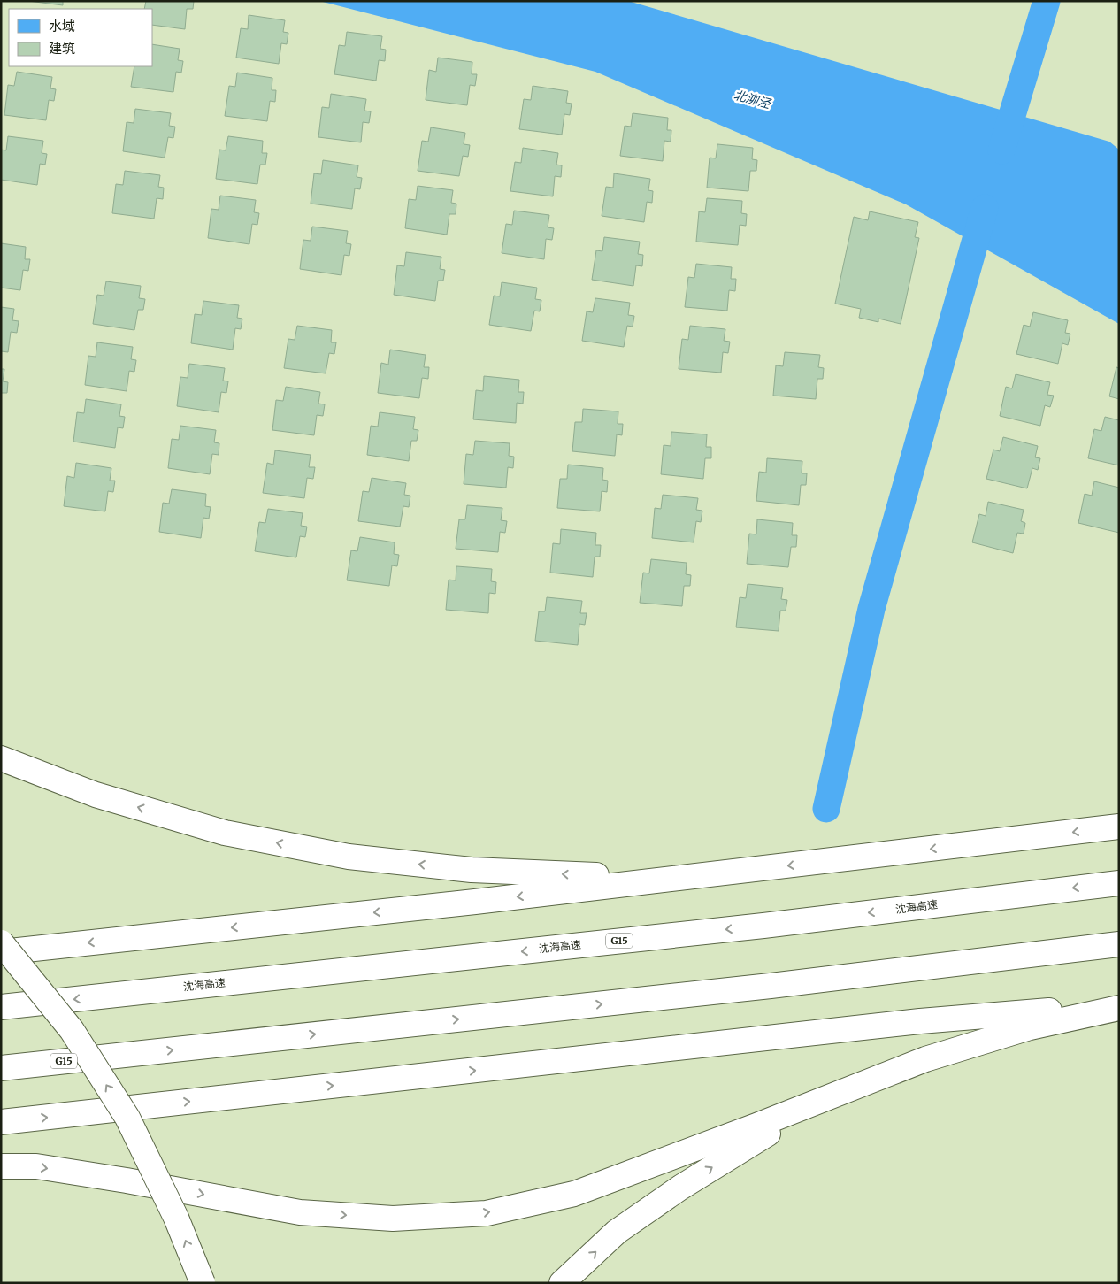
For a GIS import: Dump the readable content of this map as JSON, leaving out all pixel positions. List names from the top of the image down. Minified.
{"streets":{"highway":["沈海高速","G15"]},"water":["北泖泾"],"legend":["水域","建筑"]}
